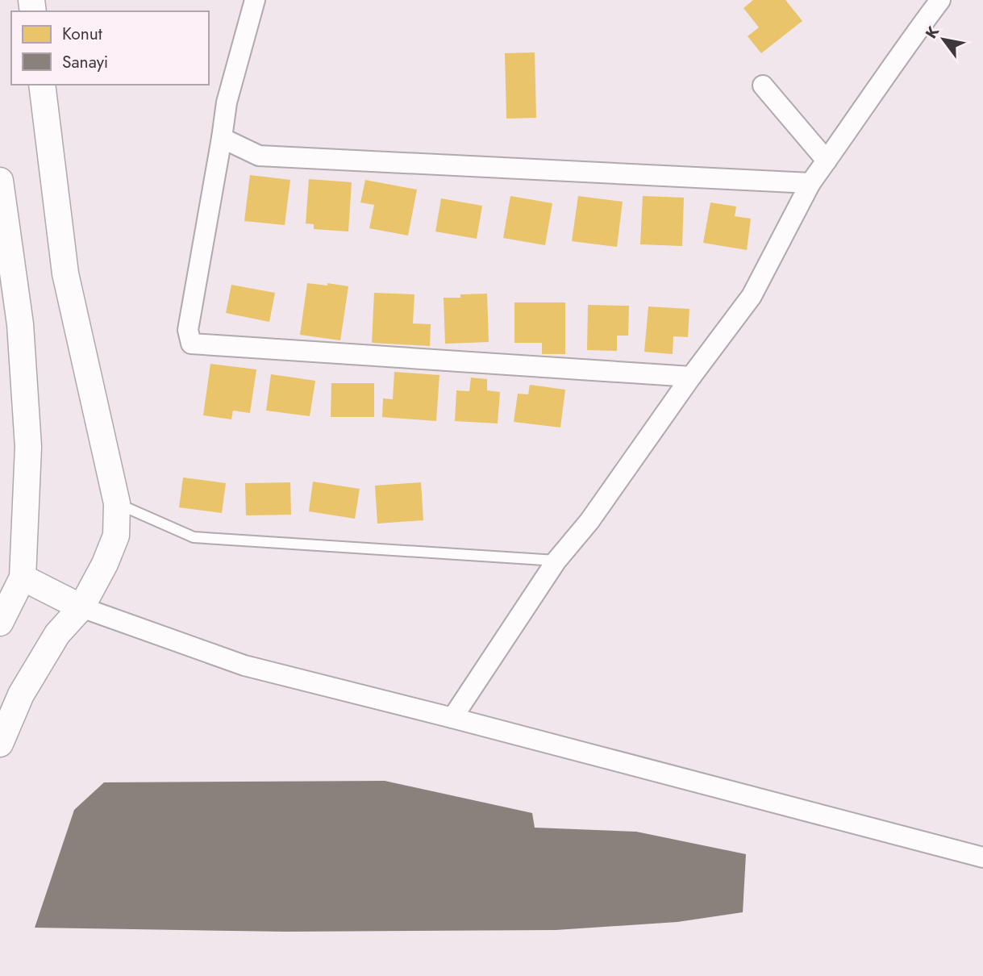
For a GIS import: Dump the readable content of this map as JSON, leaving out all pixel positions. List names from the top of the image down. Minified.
{"legend":["Konut","Sanayi"],"north":"top left"}
